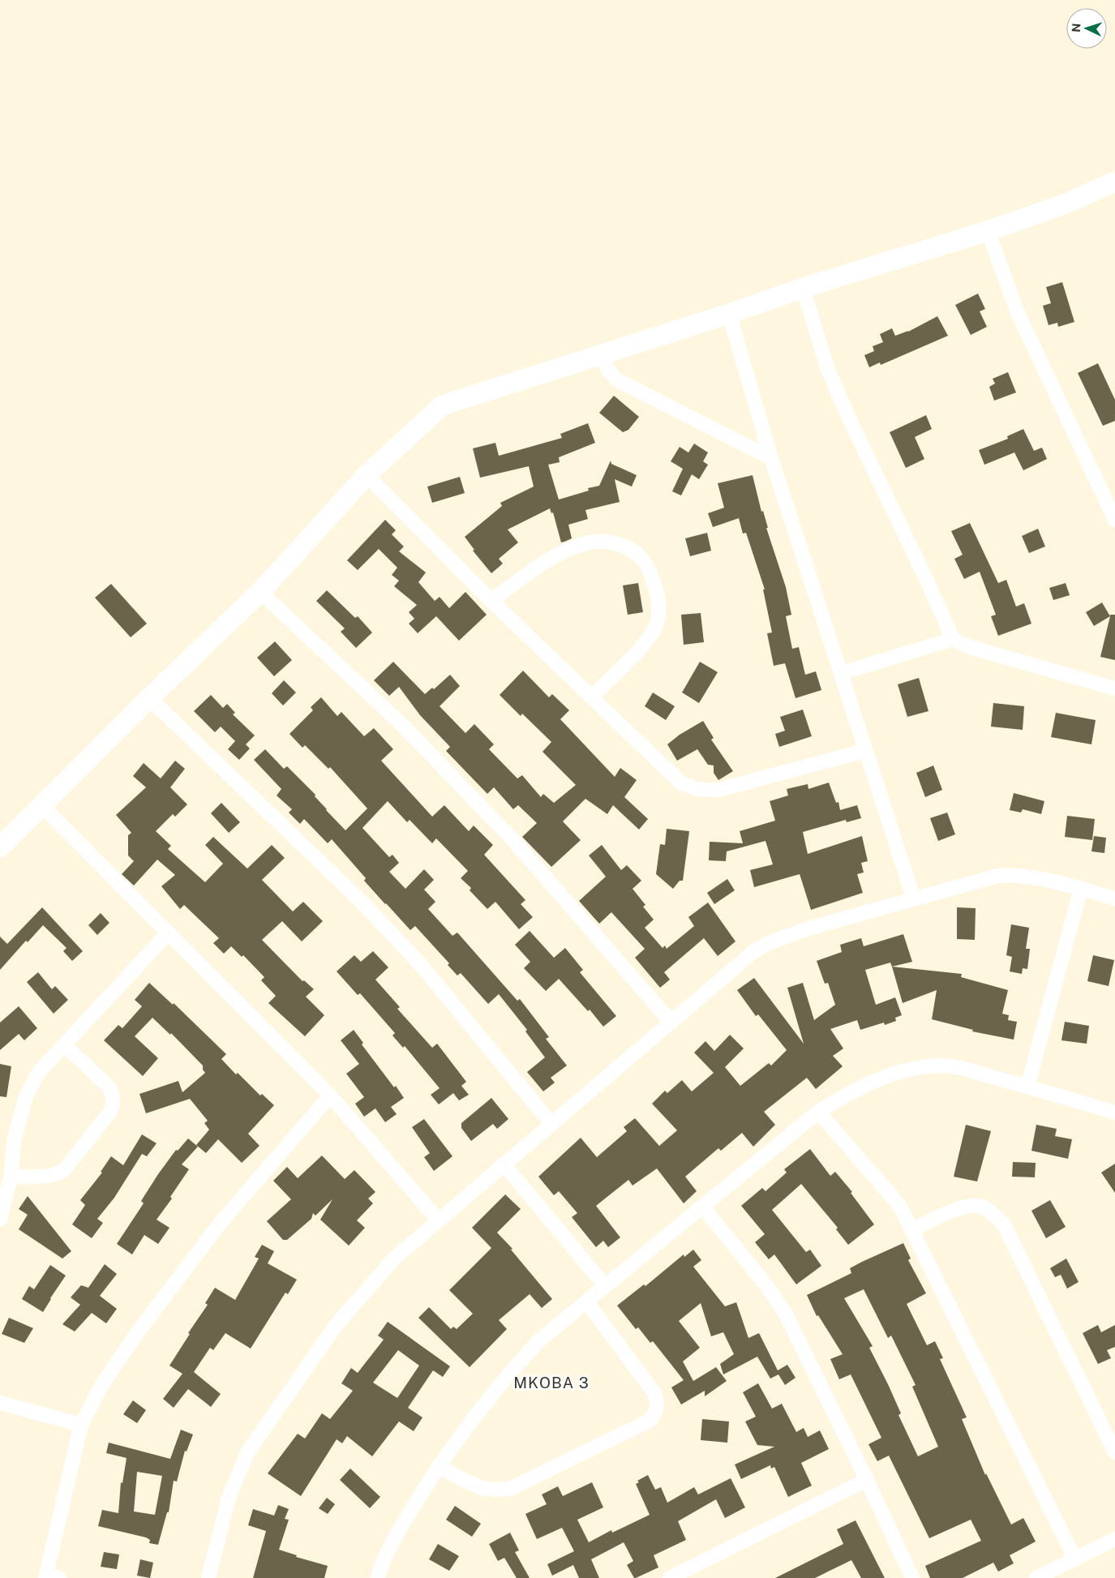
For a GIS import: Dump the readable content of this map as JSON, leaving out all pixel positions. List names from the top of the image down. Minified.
{"districts":["MKOBA 3"],"north":"left"}
